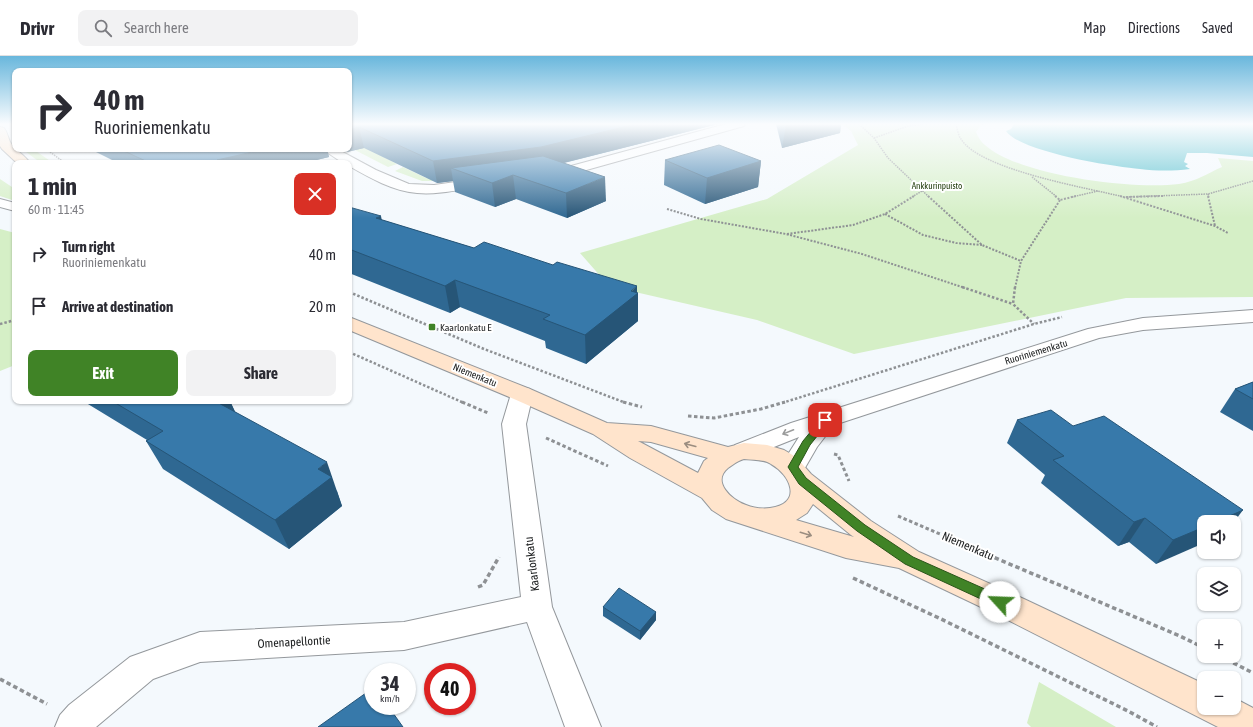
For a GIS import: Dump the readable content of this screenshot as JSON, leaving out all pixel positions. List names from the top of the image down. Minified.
{"streets":{"street":["Ruoriniemenkatu","Niemenkatu","Kaarlonkatu","Omenapellontie"]},"crossings":[["Ruoriniemenkatu","Niemenkatu"],["Niemenkatu","Kaarlonkatu"],["Kaarlonkatu","Omenapellontie"]],"parks":["Ankkurinpuisto"],"places":{"transit":["Kaarlonkatu E"]},"page":{"header":"Drivr","search":"Search here","nav":["Map","Directions","Saved"],"turn":["40 m","Ruoriniemenkatu"],"heading":["1 min","60 m · 11:45"],"list":[{"name":"Turn right","note":"Ruoriniemenkatu","value":"40 m"},{"name":"Arrive at destination","value":"20 m"}],"buttons":["Exit","Share"],"map_buttons":["+","−"],"speed":"34 km/h","limit":"40"}}
